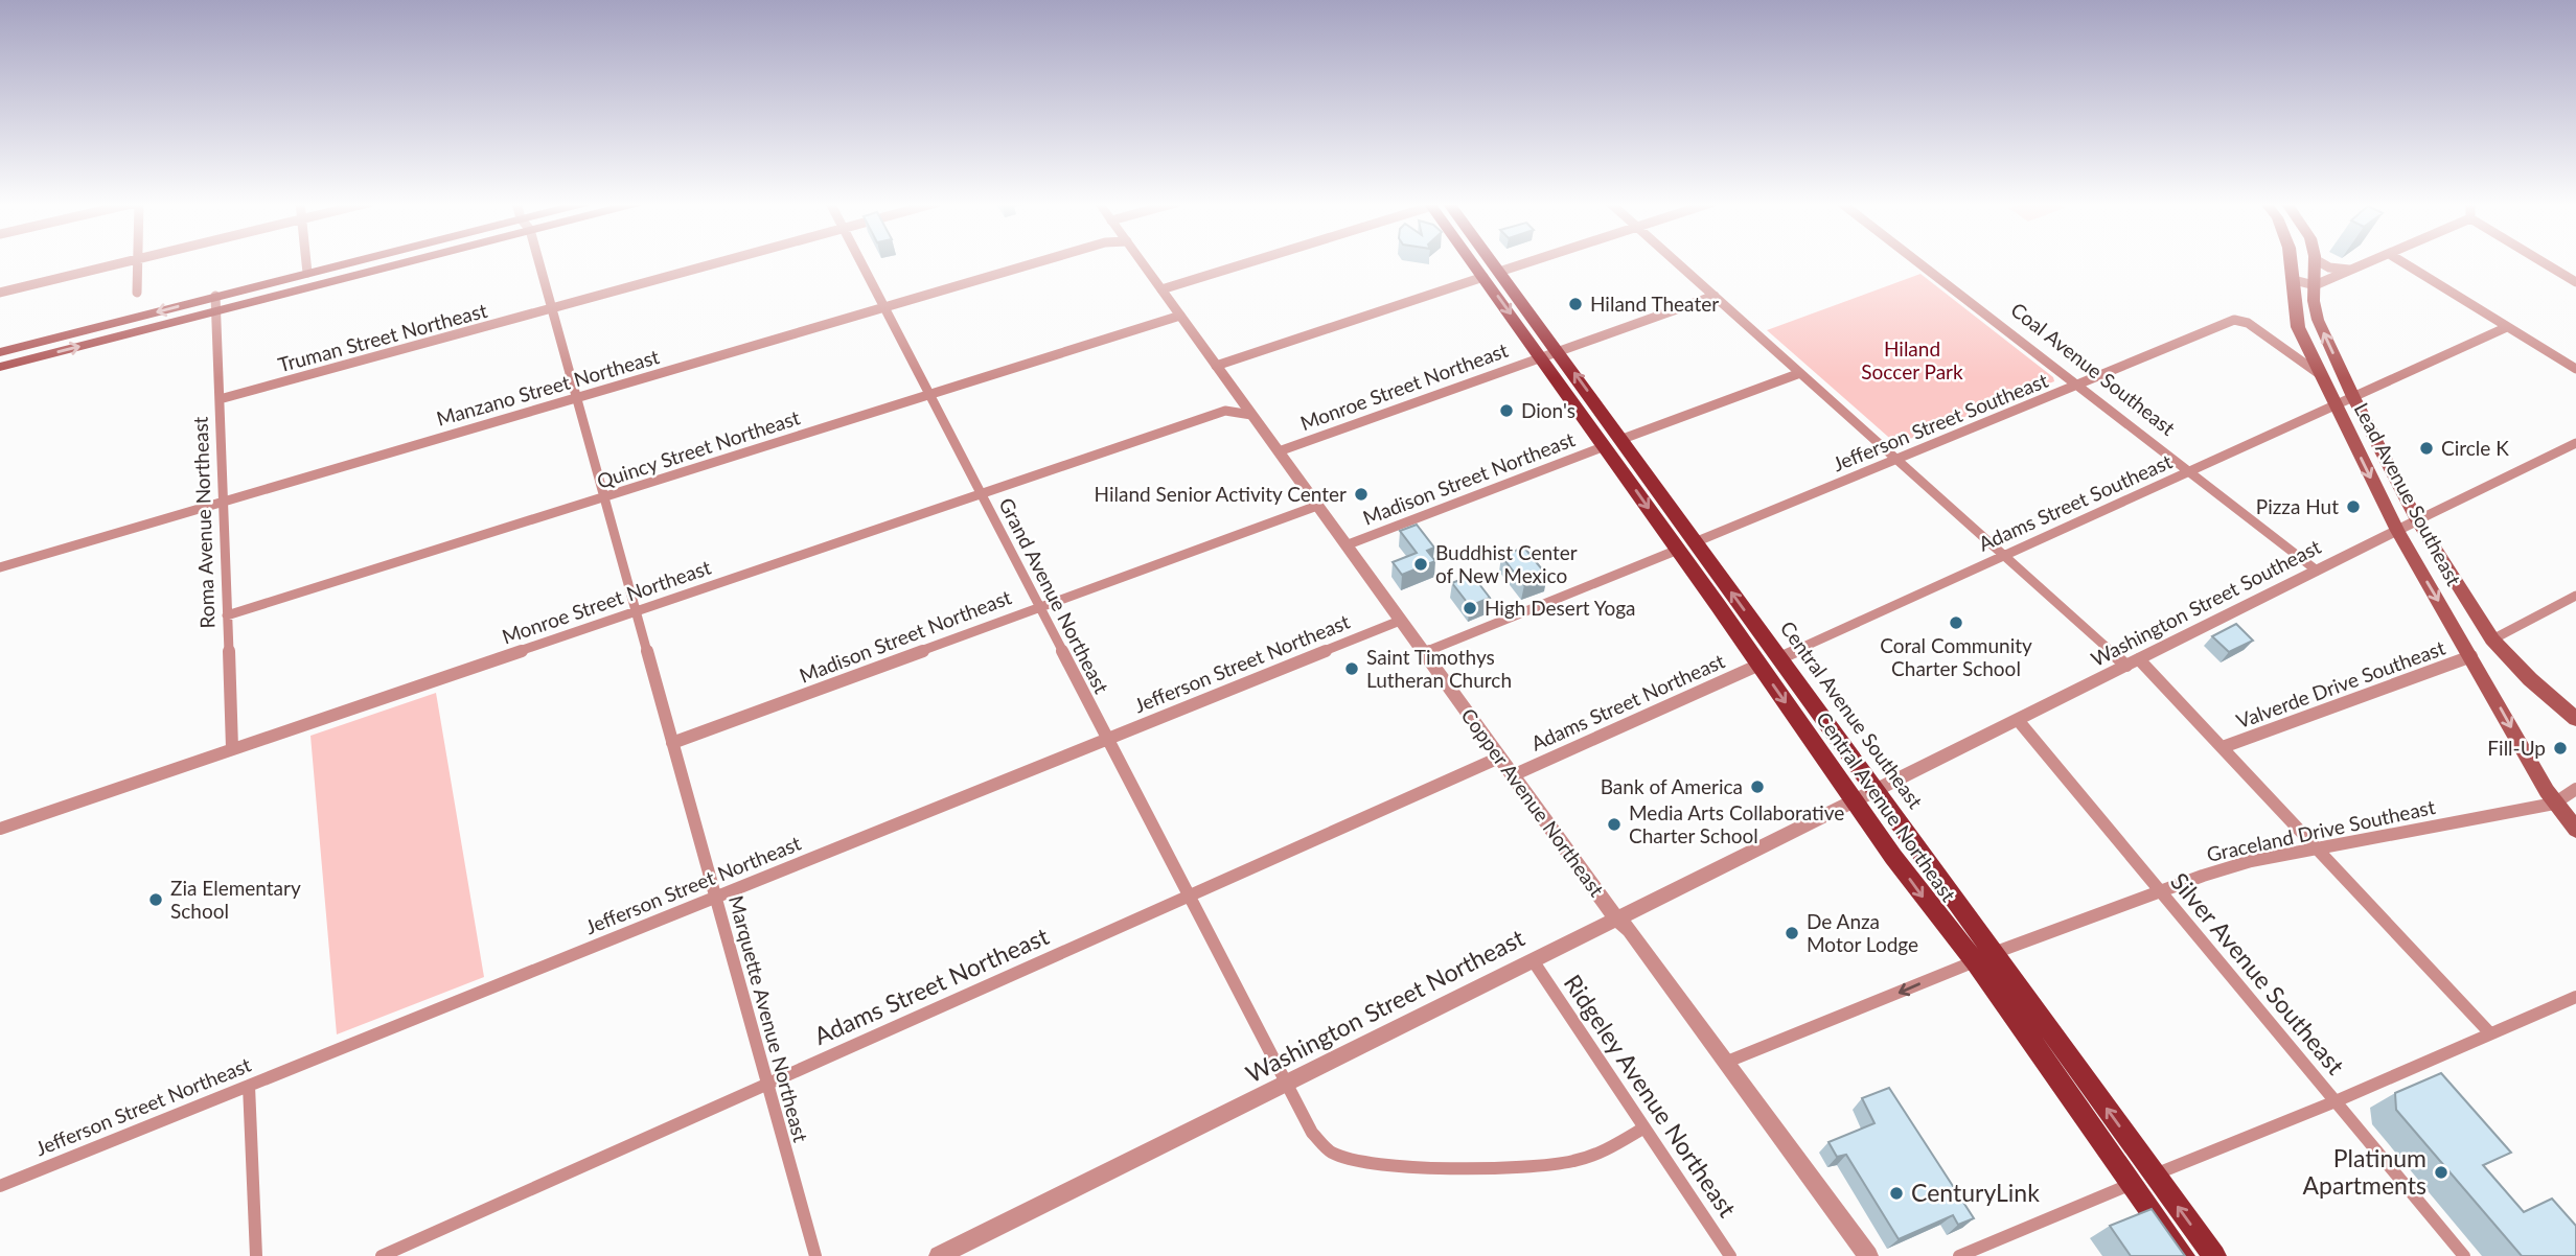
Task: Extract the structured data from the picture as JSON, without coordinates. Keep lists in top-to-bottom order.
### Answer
{
  "streets": {
    "main road": ["Lead Avenue Southeast", "Central Avenue Southeast", "Central Avenue Northeast"],
    "street": [
      "Truman Street Northeast",
      "Coal Avenue Southeast",
      "Monroe Street Northeast",
      "Manzano Street Northeast",
      "Jefferson Street Southeast",
      "Quincy Street Northeast",
      "Madison Street Northeast",
      "Adams Street Southeast",
      "Roma Avenue Northeast",
      "Grand Avenue Northeast",
      "Washington Street Southeast",
      "Jefferson Street Northeast",
      "Valverde Drive Southeast",
      "Adams Street Northeast",
      "Copper Avenue Northeast",
      "Graceland Drive Southeast",
      "Silver Avenue Southeast",
      "Washington Street Northeast",
      "Marquette Avenue Northeast",
      "Ridgeley Avenue Northeast"
    ]
  },
  "crossings": [
    ["Truman Street Northeast", "Roma Avenue Northeast"],
    ["Truman Street Northeast", "Marquette Avenue Northeast"],
    ["Coal Avenue Southeast", "Jefferson Street Southeast"],
    ["Coal Avenue Southeast", "Adams Street Southeast"],
    ["Coal Avenue Southeast", "Washington Street Southeast"],
    ["Monroe Street Northeast", "Roma Avenue Northeast"],
    ["Monroe Street Northeast", "Grand Avenue Northeast"],
    ["Monroe Street Northeast", "Copper Avenue Northeast"],
    ["Monroe Street Northeast", "Central Avenue Northeast"],
    ["Monroe Street Northeast", "Marquette Avenue Northeast"],
    ["Manzano Street Northeast", "Roma Avenue Northeast"],
    ["Manzano Street Northeast", "Grand Avenue Northeast"],
    ["Manzano Street Northeast", "Marquette Avenue Northeast"],
    ["Jefferson Street Southeast", "Central Avenue Southeast"],
    ["Jefferson Street Southeast", "Central Avenue Northeast"],
    ["Quincy Street Northeast", "Roma Avenue Northeast"],
    ["Quincy Street Northeast", "Grand Avenue Northeast"],
    ["Quincy Street Northeast", "Copper Avenue Northeast"],
    ["Quincy Street Northeast", "Marquette Avenue Northeast"],
    ["Madison Street Northeast", "Grand Avenue Northeast"],
    ["Madison Street Northeast", "Copper Avenue Northeast"],
    ["Madison Street Northeast", "Central Avenue Northeast"],
    ["Madison Street Northeast", "Marquette Avenue Northeast"],
    ["Lead Avenue Southeast", "Adams Street Southeast"],
    ["Lead Avenue Southeast", "Washington Street Southeast"],
    ["Lead Avenue Southeast", "Valverde Drive Southeast"],
    ["Lead Avenue Southeast", "Graceland Drive Southeast"],
    ["Adams Street Southeast", "Central Avenue Southeast"],
    ["Grand Avenue Northeast", "Jefferson Street Northeast"],
    ["Grand Avenue Northeast", "Adams Street Northeast"],
    ["Grand Avenue Northeast", "Washington Street Northeast"],
    ["Grand Avenue Northeast", "Ridgeley Avenue Northeast"],
    ["Washington Street Southeast", "Central Avenue Southeast"],
    ["Washington Street Southeast", "Central Avenue Northeast"],
    ["Washington Street Southeast", "Silver Avenue Southeast"],
    ["Washington Street Southeast", "Washington Street Northeast"],
    ["Jefferson Street Northeast", "Copper Avenue Northeast"],
    ["Jefferson Street Northeast", "Marquette Avenue Northeast"],
    ["Adams Street Northeast", "Copper Avenue Northeast"],
    ["Adams Street Northeast", "Central Avenue Northeast"],
    ["Adams Street Northeast", "Marquette Avenue Northeast"],
    ["Central Avenue Southeast", "Central Avenue Northeast"],
    ["Central Avenue Southeast", "Graceland Drive Southeast"],
    ["Copper Avenue Northeast", "Graceland Drive Southeast"],
    ["Copper Avenue Northeast", "Washington Street Northeast"],
    ["Central Avenue Northeast", "Graceland Drive Southeast"],
    ["Central Avenue Northeast", "Washington Street Northeast"],
    ["Graceland Drive Southeast", "Silver Avenue Southeast"],
    ["Washington Street Northeast", "Ridgeley Avenue Northeast"]
  ],
  "one_way": ["Central Avenue Southeast"],
  "parks": ["Hiland Soccer Park"],
  "places": [
    "Hiland Theater",
    "Dion's",
    "Circle K",
    "Hiland Senior Activity Center",
    "Pizza Hut",
    "Buddhist Center of New Mexico",
    "High Desert Yoga",
    "Coral Community Charter School",
    "Saint Timothys Lutheran Church",
    "Fill-Up",
    "Bank of America",
    "Media Arts Collaborative Charter School",
    "Zia Elementary School",
    "De Anza Motor Lodge",
    "Platinum Apartments",
    "CenturyLink"
  ]
}
